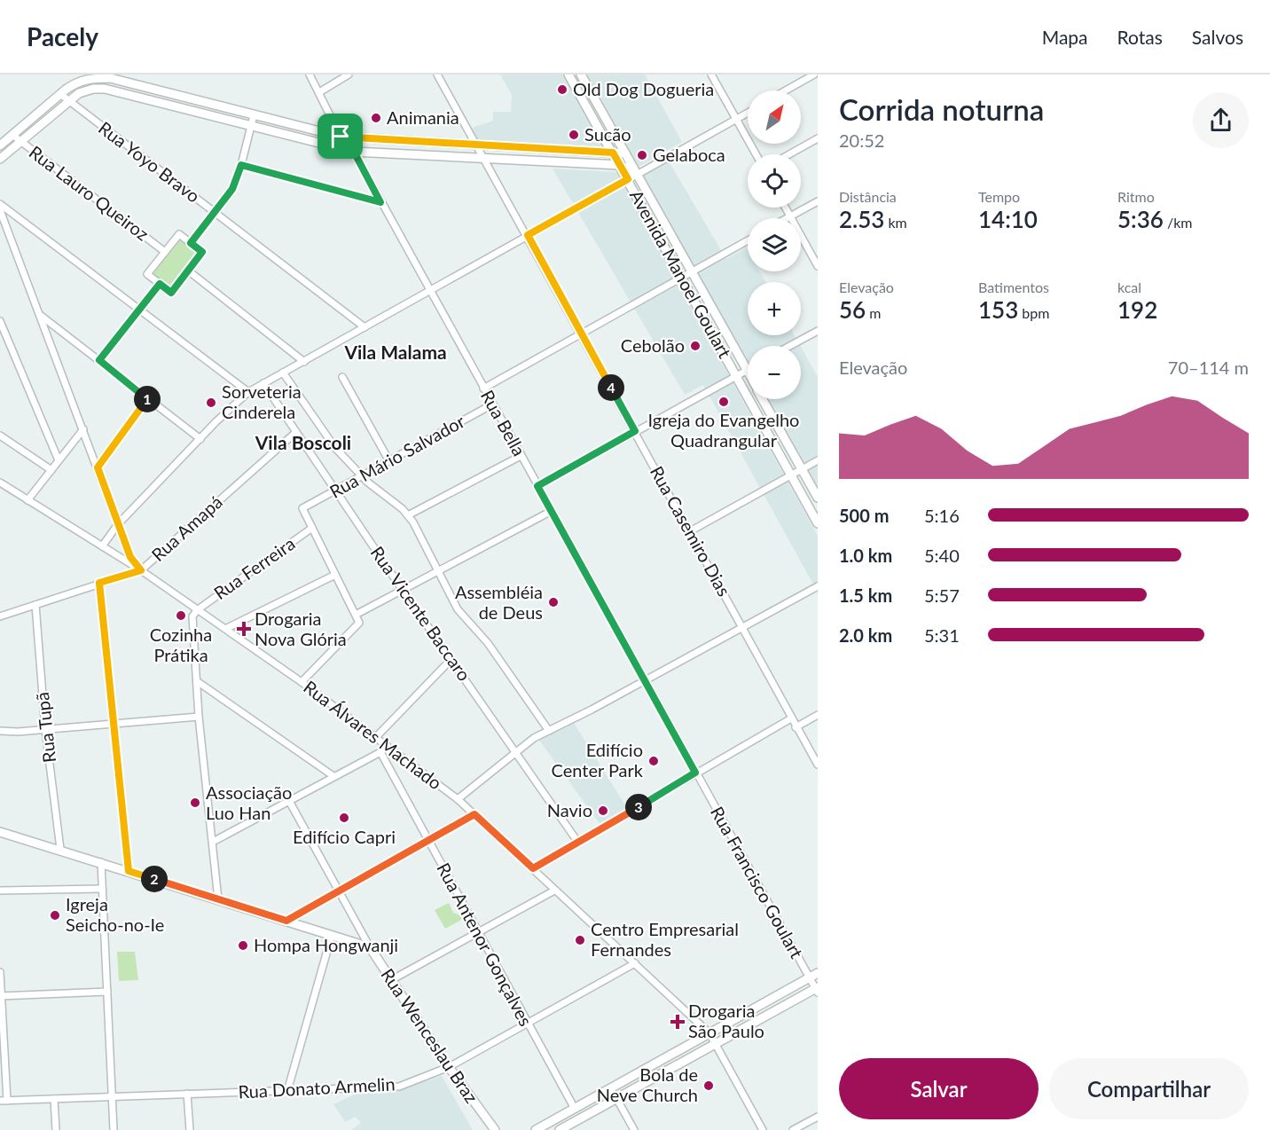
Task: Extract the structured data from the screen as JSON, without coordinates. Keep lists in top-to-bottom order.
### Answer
{
  "streets": {
    "street": [
      "Rua Yoyo Bravo",
      "Rua Lauro Queiroz",
      "Avenida Manoel Goulart",
      "Rua Bella",
      "Rua Mário Salvador",
      "Rua Amapá",
      "Rua Casemiro Dias",
      "Rua Ferreira",
      "Rua Vicente Baccaro",
      "Rua Tupã",
      "Rua Álvares Machado",
      "Rua Francisco Goulart",
      "Rua Antenor Gonçalves",
      "Rua Wenceslau Braz",
      "Rua Donato Armelin"
    ]
  },
  "crossings": [
    ["Rua Bella", "Rua Mário Salvador"],
    ["Rua Bella", "Rua Francisco Goulart"],
    ["Rua Mário Salvador", "Rua Ferreira"],
    ["Rua Mário Salvador", "Rua Vicente Baccaro"],
    ["Rua Amapá", "Rua Vicente Baccaro"],
    ["Rua Amapá", "Rua Tupã"],
    ["Rua Amapá", "Rua Álvares Machado"],
    ["Rua Ferreira", "Rua Álvares Machado"],
    ["Rua Álvares Machado", "Rua Donato Armelin"],
    ["Rua Antenor Gonçalves", "Rua Donato Armelin"],
    ["Rua Wenceslau Braz", "Rua Donato Armelin"]
  ],
  "districts": ["Vila Malama", "Vila Boscoli"],
  "places": {
    "other": [
      "Old Dog Dogueria",
      "Animania",
      "Sucão",
      "Gelaboca",
      "Cebolão",
      "Igreja do Evangelho Quadrangular",
      "Sorveteria Cinderela",
      "Assembléia de Deus",
      "Cozinha Prátika",
      "Edifício Center Park",
      "Associação Luo Han",
      "Navio",
      "Edifício Capri",
      "Igreja Seicho-no-Ie",
      "Centro Empresarial Fernandes",
      "Hompa Hongwanji",
      "Bola de Neve Church"
    ],
    "health": ["Drogaria Nova Glória", "Drogaria São Paulo"]
  },
  "north": "top right",
  "page": {
    "header": "Pacely",
    "nav": ["Mapa", "Rotas", "Salvos"],
    "heading": ["Corrida noturna", "20:52"],
    "map_buttons": ["+", "−"],
    "stats": [
      ["Distância", "2.53 km"],
      ["Tempo", "14:10"],
      ["Ritmo", "5:36 /km"],
      ["Elevação", "56 m"],
      ["Batimentos", "153 bpm"],
      ["kcal", "192"]
    ],
    "chart": ["Elevação", "70–114 m"],
    "pins": [
      "4",
      "1",
      "3",
      "2"
    ],
    "list": [
      {
        "name": "500 m",
        "note": "5:16"
      },
      {
        "name": "1.0 km",
        "note": "5:40"
      },
      {
        "name": "1.5 km",
        "note": "5:57"
      },
      {
        "name": "2.0 km",
        "note": "5:31"
      }
    ],
    "buttons": ["Salvar", "Compartilhar"]
  }
}
